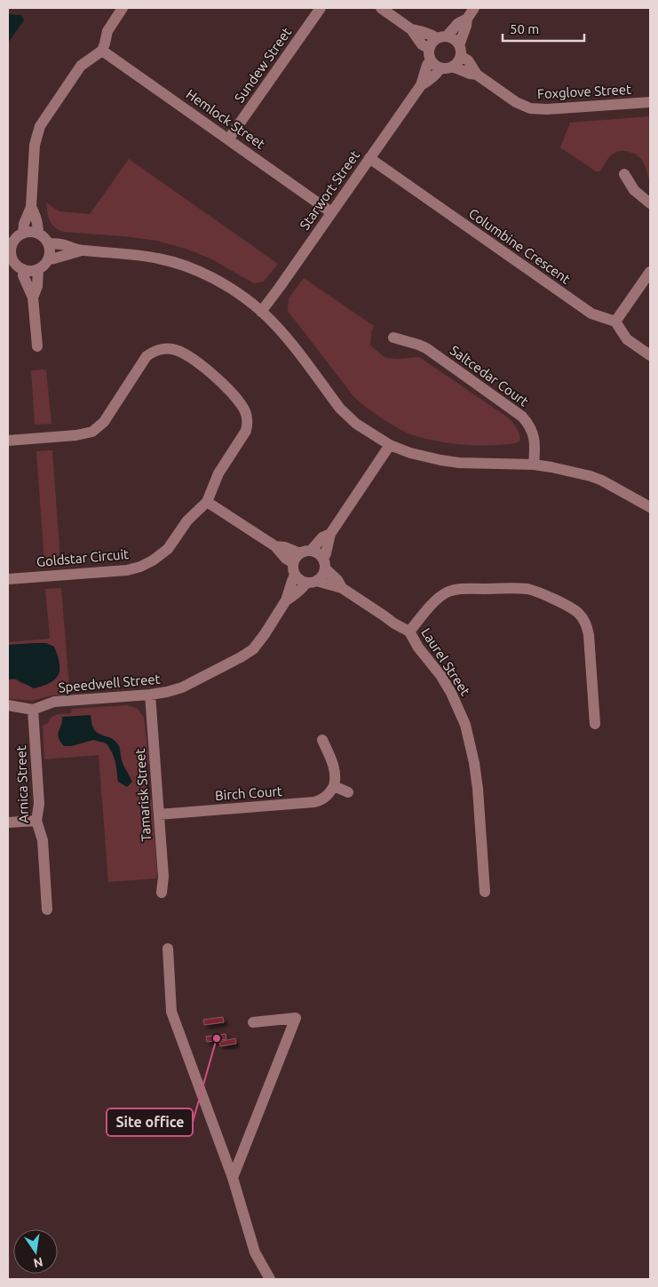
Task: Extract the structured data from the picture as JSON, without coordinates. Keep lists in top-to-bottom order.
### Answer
{
  "streets": {
    "street": [
      "Sundew Street",
      "Foxglove Street",
      "Hemlock Street",
      "Starwort Street",
      "Columbine Crescent",
      "Saltcedar Court",
      "Goldstar Circuit",
      "Laurel Street",
      "Speedwell Street",
      "Arnica Street",
      "Birch Court",
      "Tamarisk Street"
    ]
  },
  "crossings": [
    ["Sundew Street", "Hemlock Street"],
    ["Foxglove Street", "Starwort Street"],
    ["Hemlock Street", "Starwort Street"],
    ["Starwort Street", "Columbine Crescent"],
    ["Laurel Street", "Speedwell Street"],
    ["Speedwell Street", "Arnica Street"],
    ["Speedwell Street", "Tamarisk Street"],
    ["Birch Court", "Tamarisk Street"]
  ],
  "places": ["Site office"],
  "scale_bar": "50 m",
  "north": "bottom"
}
